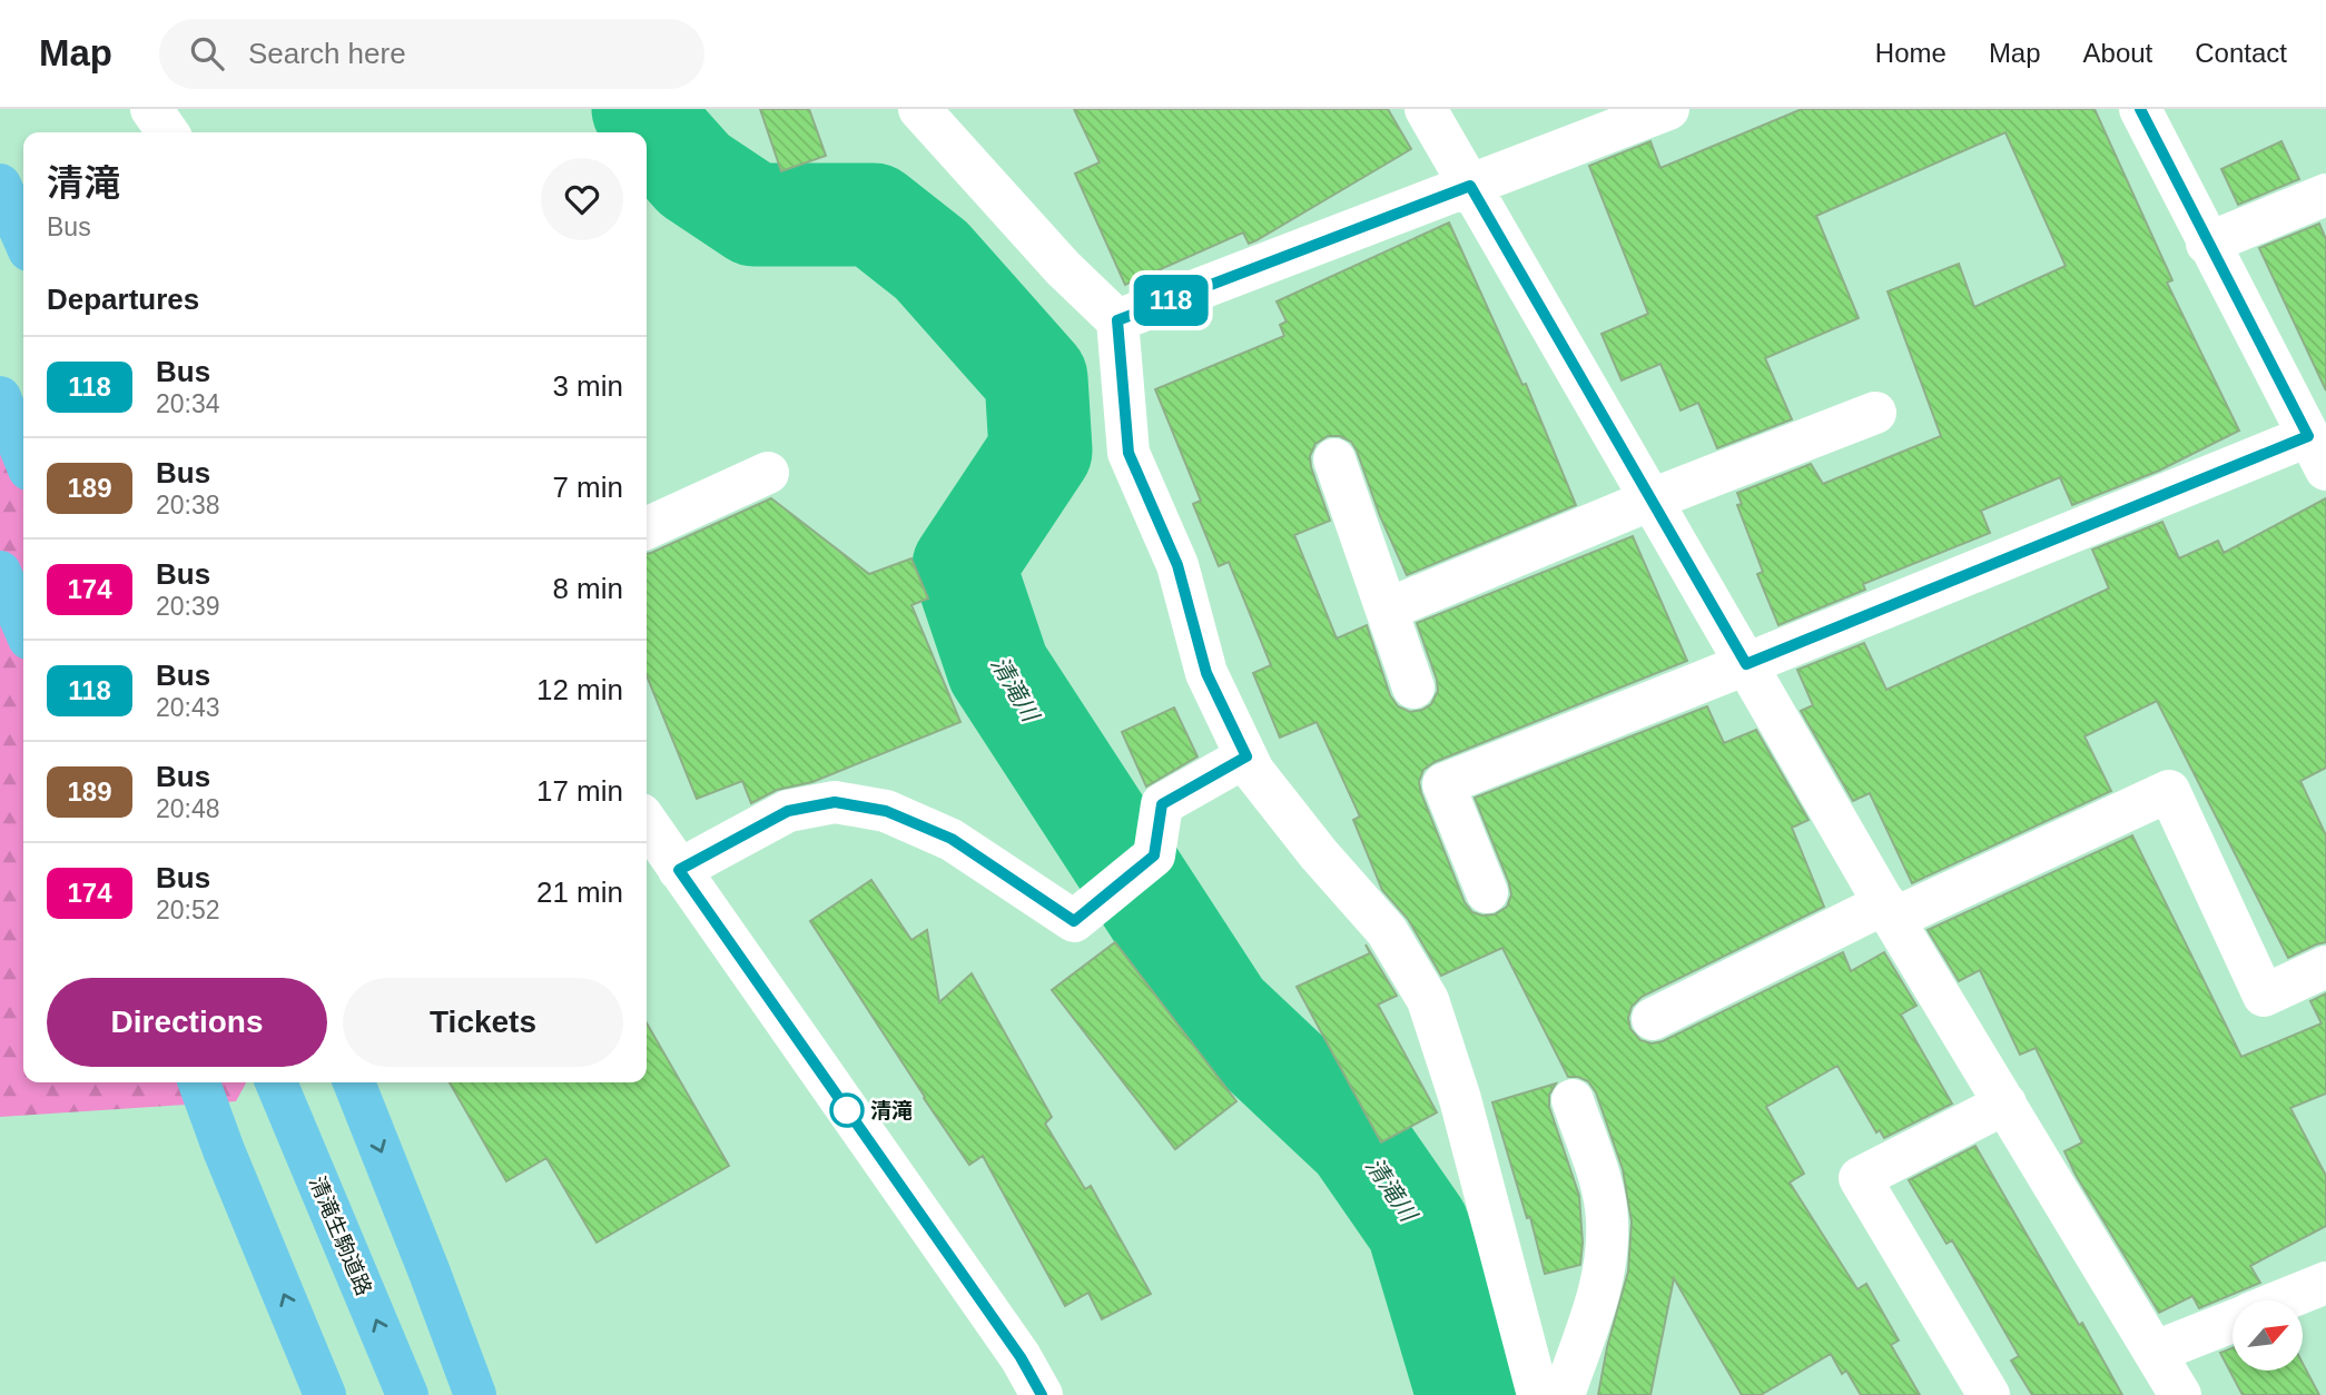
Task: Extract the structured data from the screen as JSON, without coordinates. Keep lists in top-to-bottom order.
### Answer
{
  "streets": {
    "highway": ["清滝生駒道路"]
  },
  "water": ["清滝川"],
  "places": ["清滝"],
  "lines": ["bus line 118"],
  "north": "top right",
  "page": {
    "header": "Map",
    "search": "Search here",
    "nav": [
      "Home",
      "Map",
      "About",
      "Contact"
    ],
    "on_map": "118",
    "heading": [
      ["清滝", "Bus"],
      "Departures"
    ],
    "list": [
      {
        "mark": "118",
        "name": "Bus",
        "note": "20:34",
        "value": "3 min"
      },
      {
        "mark": "189",
        "name": "Bus",
        "note": "20:38",
        "value": "7 min"
      },
      {
        "mark": "174",
        "name": "Bus",
        "note": "20:39",
        "value": "8 min"
      },
      {
        "mark": "118",
        "name": "Bus",
        "note": "20:43",
        "value": "12 min"
      },
      {
        "mark": "189",
        "name": "Bus",
        "note": "20:48",
        "value": "17 min"
      },
      {
        "mark": "174",
        "name": "Bus",
        "note": "20:52",
        "value": "21 min"
      }
    ],
    "buttons": ["Directions", "Tickets"]
  }
}
